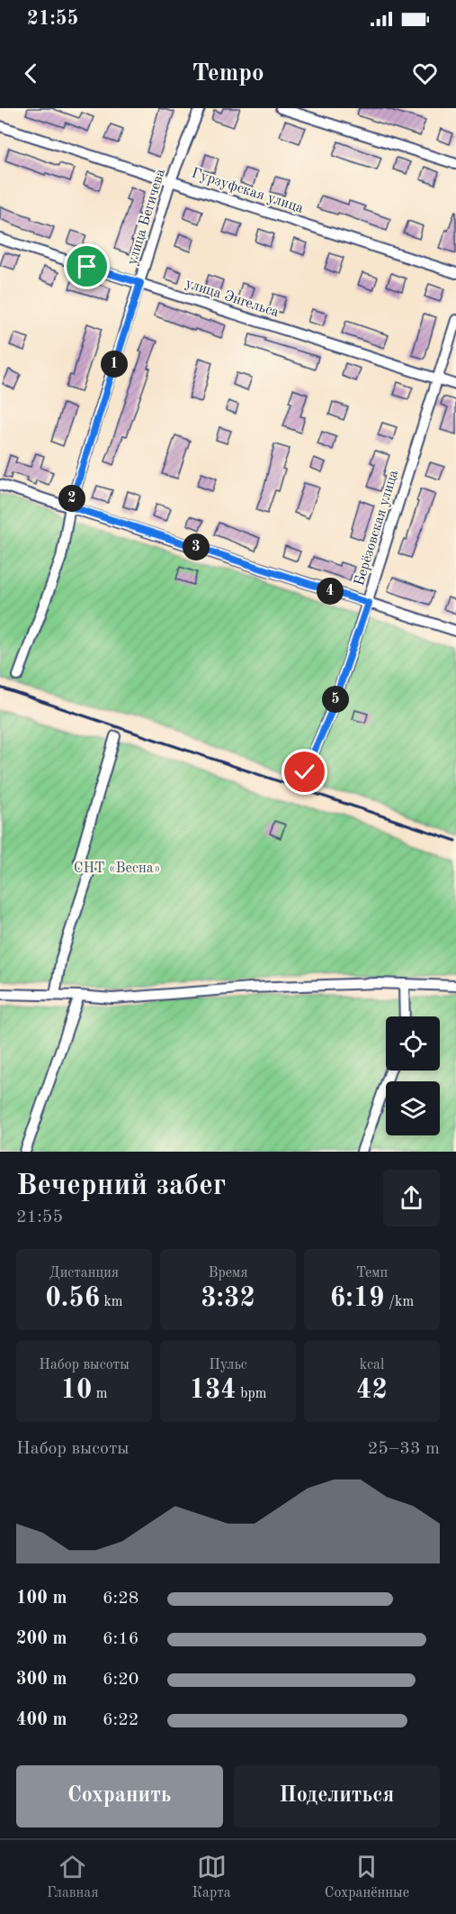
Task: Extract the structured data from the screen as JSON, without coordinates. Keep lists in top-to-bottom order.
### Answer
{
  "streets": {
    "street": [
      "Гурзуфская улица",
      "улица Бегичева",
      "улица Энгельса",
      "Берёзовская улица"
    ]
  },
  "crossings": [
    ["Гурзуфская улица", "улица Бегичева"],
    ["улица Бегичева", "улица Энгельса"],
    ["улица Энгельса", "Берёзовская улица"]
  ],
  "parks": ["СНТ «Весна»"],
  "page": {
    "status": "21:55",
    "header": "Tempo",
    "pins": [
      "1",
      "2",
      "3",
      "4",
      "5"
    ],
    "heading": ["Вечерний забег", "21:55"],
    "stats": [
      ["Дистанция", "0.56 km"],
      ["Время", "3:32"],
      ["Темп", "6:19 /km"],
      ["Набор высоты", "10 m"],
      ["Пульс", "134 bpm"],
      ["kcal", "42"]
    ],
    "chart": ["Набор высоты", "25–33 m"],
    "list": [
      {
        "name": "100 m",
        "note": "6:28"
      },
      {
        "name": "200 m",
        "note": "6:16"
      },
      {
        "name": "300 m",
        "note": "6:20"
      },
      {
        "name": "400 m",
        "note": "6:22"
      }
    ],
    "buttons": ["Сохранить", "Поделиться"],
    "tabs": ["Главная", "Карта", "Сохранённые"]
  }
}
